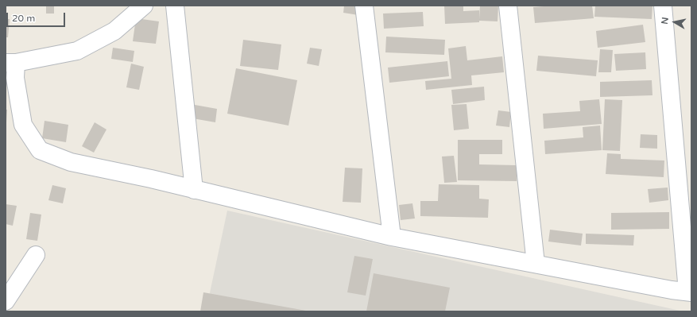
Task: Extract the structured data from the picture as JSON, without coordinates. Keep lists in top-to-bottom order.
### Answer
{
  "scale_bar": "20 m",
  "north": "left"
}
